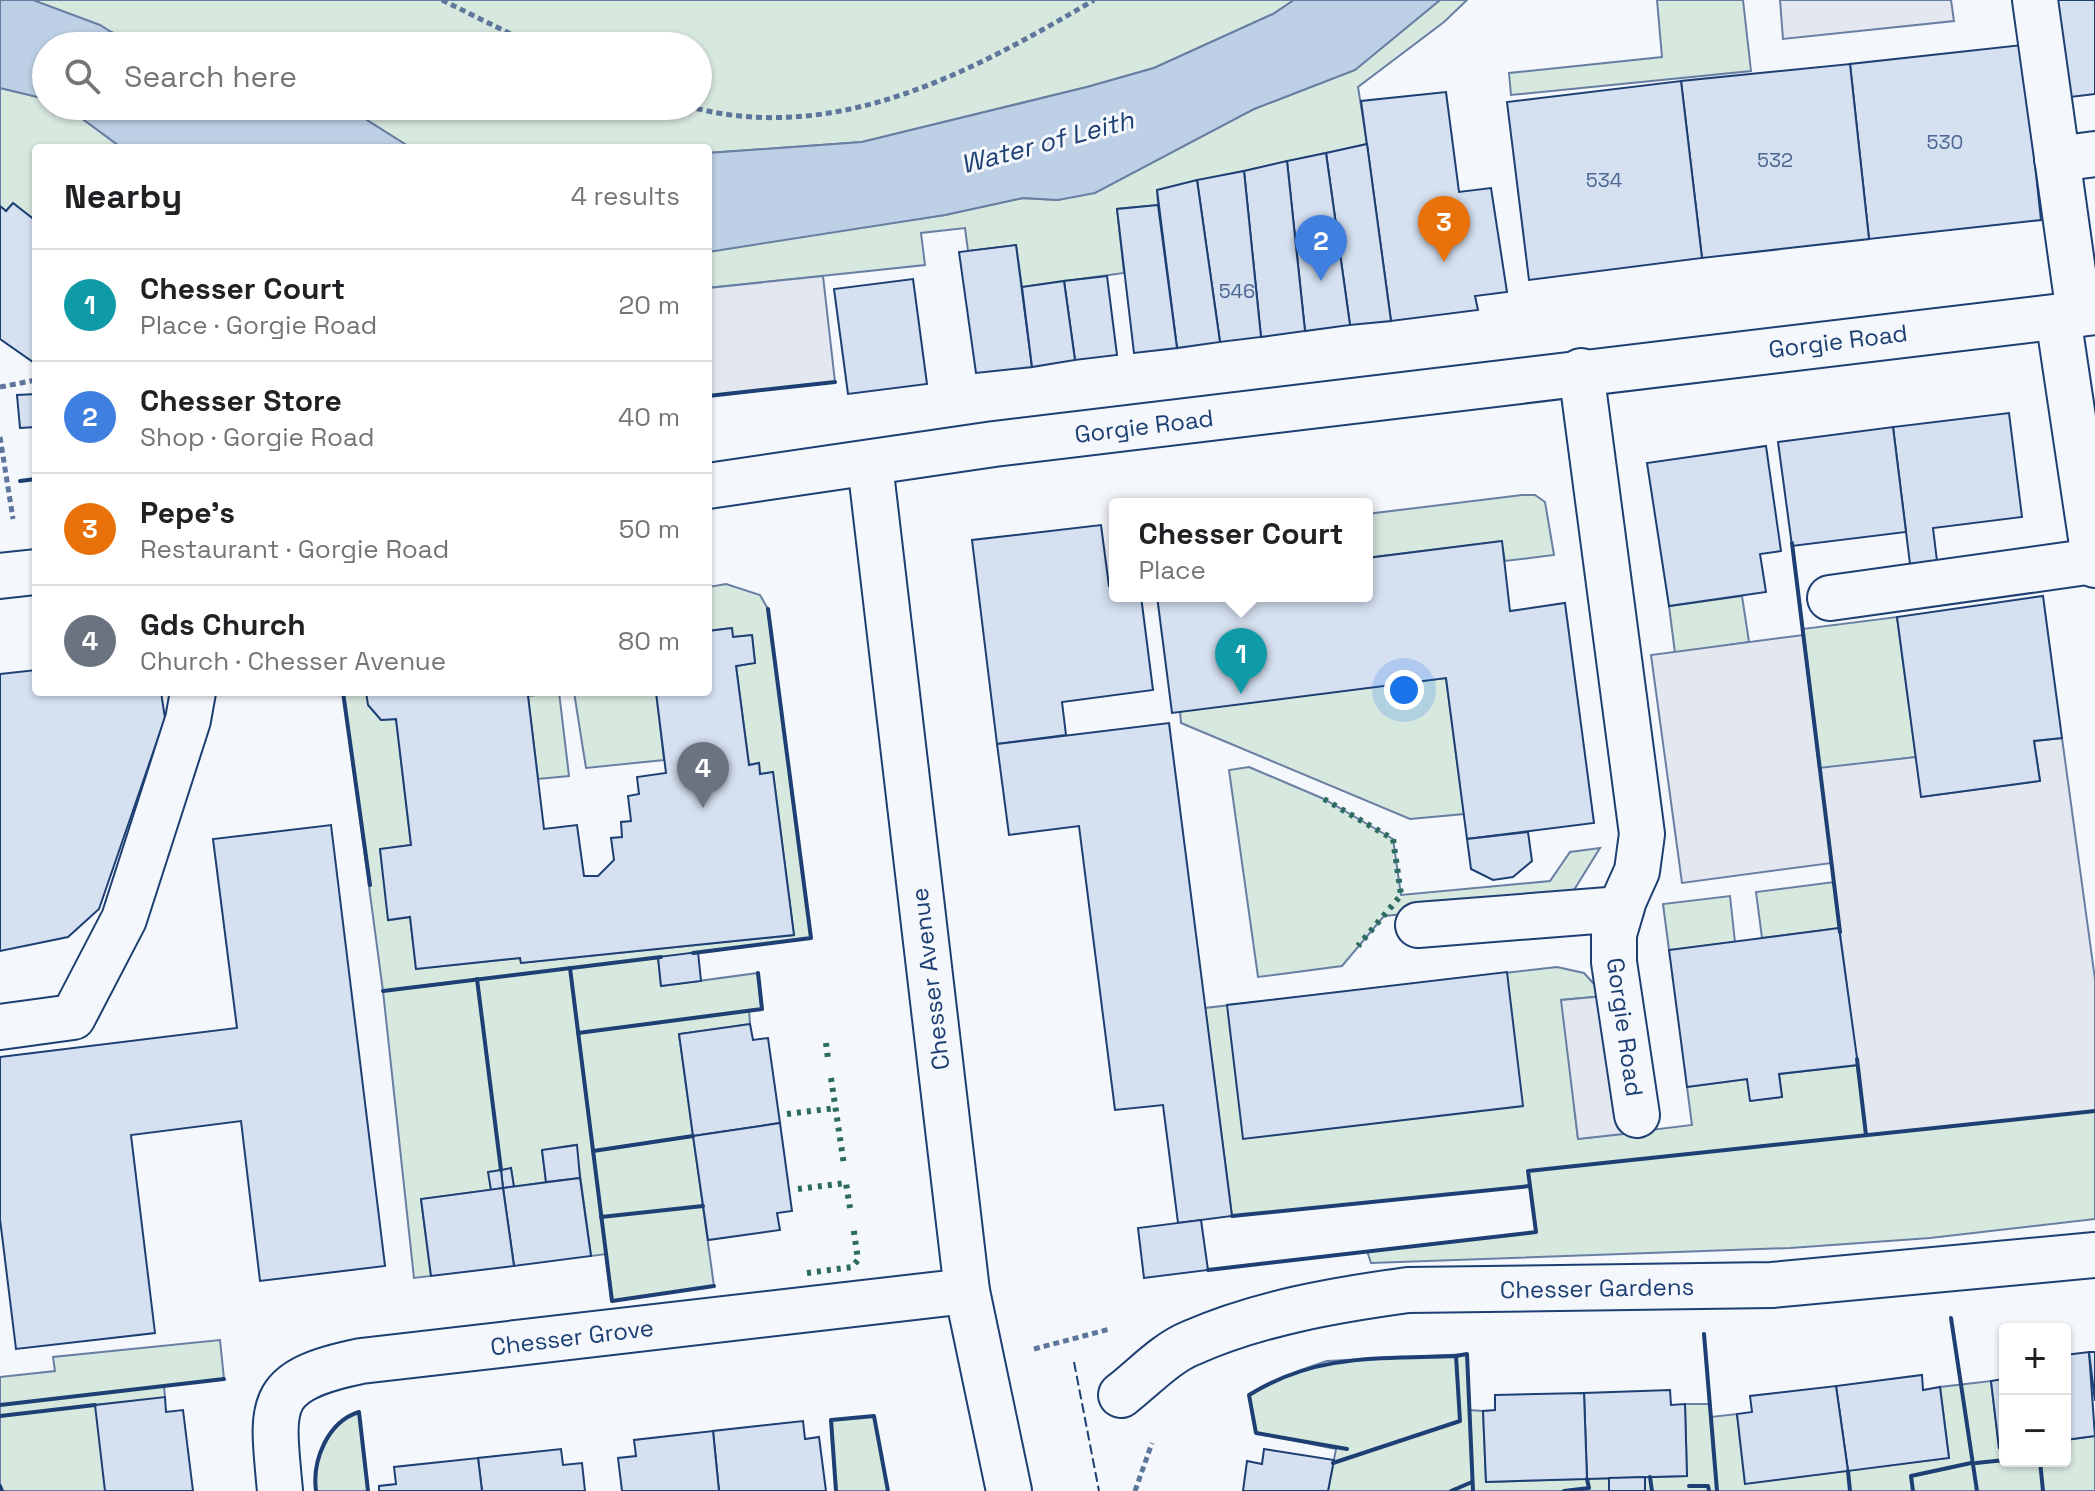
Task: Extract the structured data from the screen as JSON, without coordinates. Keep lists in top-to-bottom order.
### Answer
{
  "streets": {
    "street": [
      "Gorgie Road",
      "Chesser Avenue",
      "Chesser Gardens",
      "Chesser Grove"
    ]
  },
  "crossings": [
    ["Gorgie Road", "Chesser Avenue"],
    ["Chesser Avenue", "Chesser Grove"]
  ],
  "water": ["Water of Leith"],
  "house_numbers": [
    "530",
    "532",
    "534",
    "546"
  ],
  "page": {
    "search": "Search here",
    "heading": ["Nearby", "4 results"],
    "pins": [
      "3",
      "2",
      "1",
      "4"
    ],
    "list": [
      {
        "mark": "1",
        "name": "Chesser Court",
        "note": "Place · Gorgie Road",
        "value": "20 m"
      },
      {
        "mark": "2",
        "name": "Chesser Store",
        "note": "Shop · Gorgie Road",
        "value": "40 m"
      },
      {
        "mark": "3",
        "name": "Pepe's",
        "note": "Restaurant · Gorgie Road",
        "value": "50 m"
      },
      {
        "mark": "4",
        "name": "Gds Church",
        "note": "Church · Chesser Avenue",
        "value": "80 m"
      }
    ],
    "popup": ["Chesser Court", "Place"],
    "map_buttons": ["+", "−"]
  }
}
